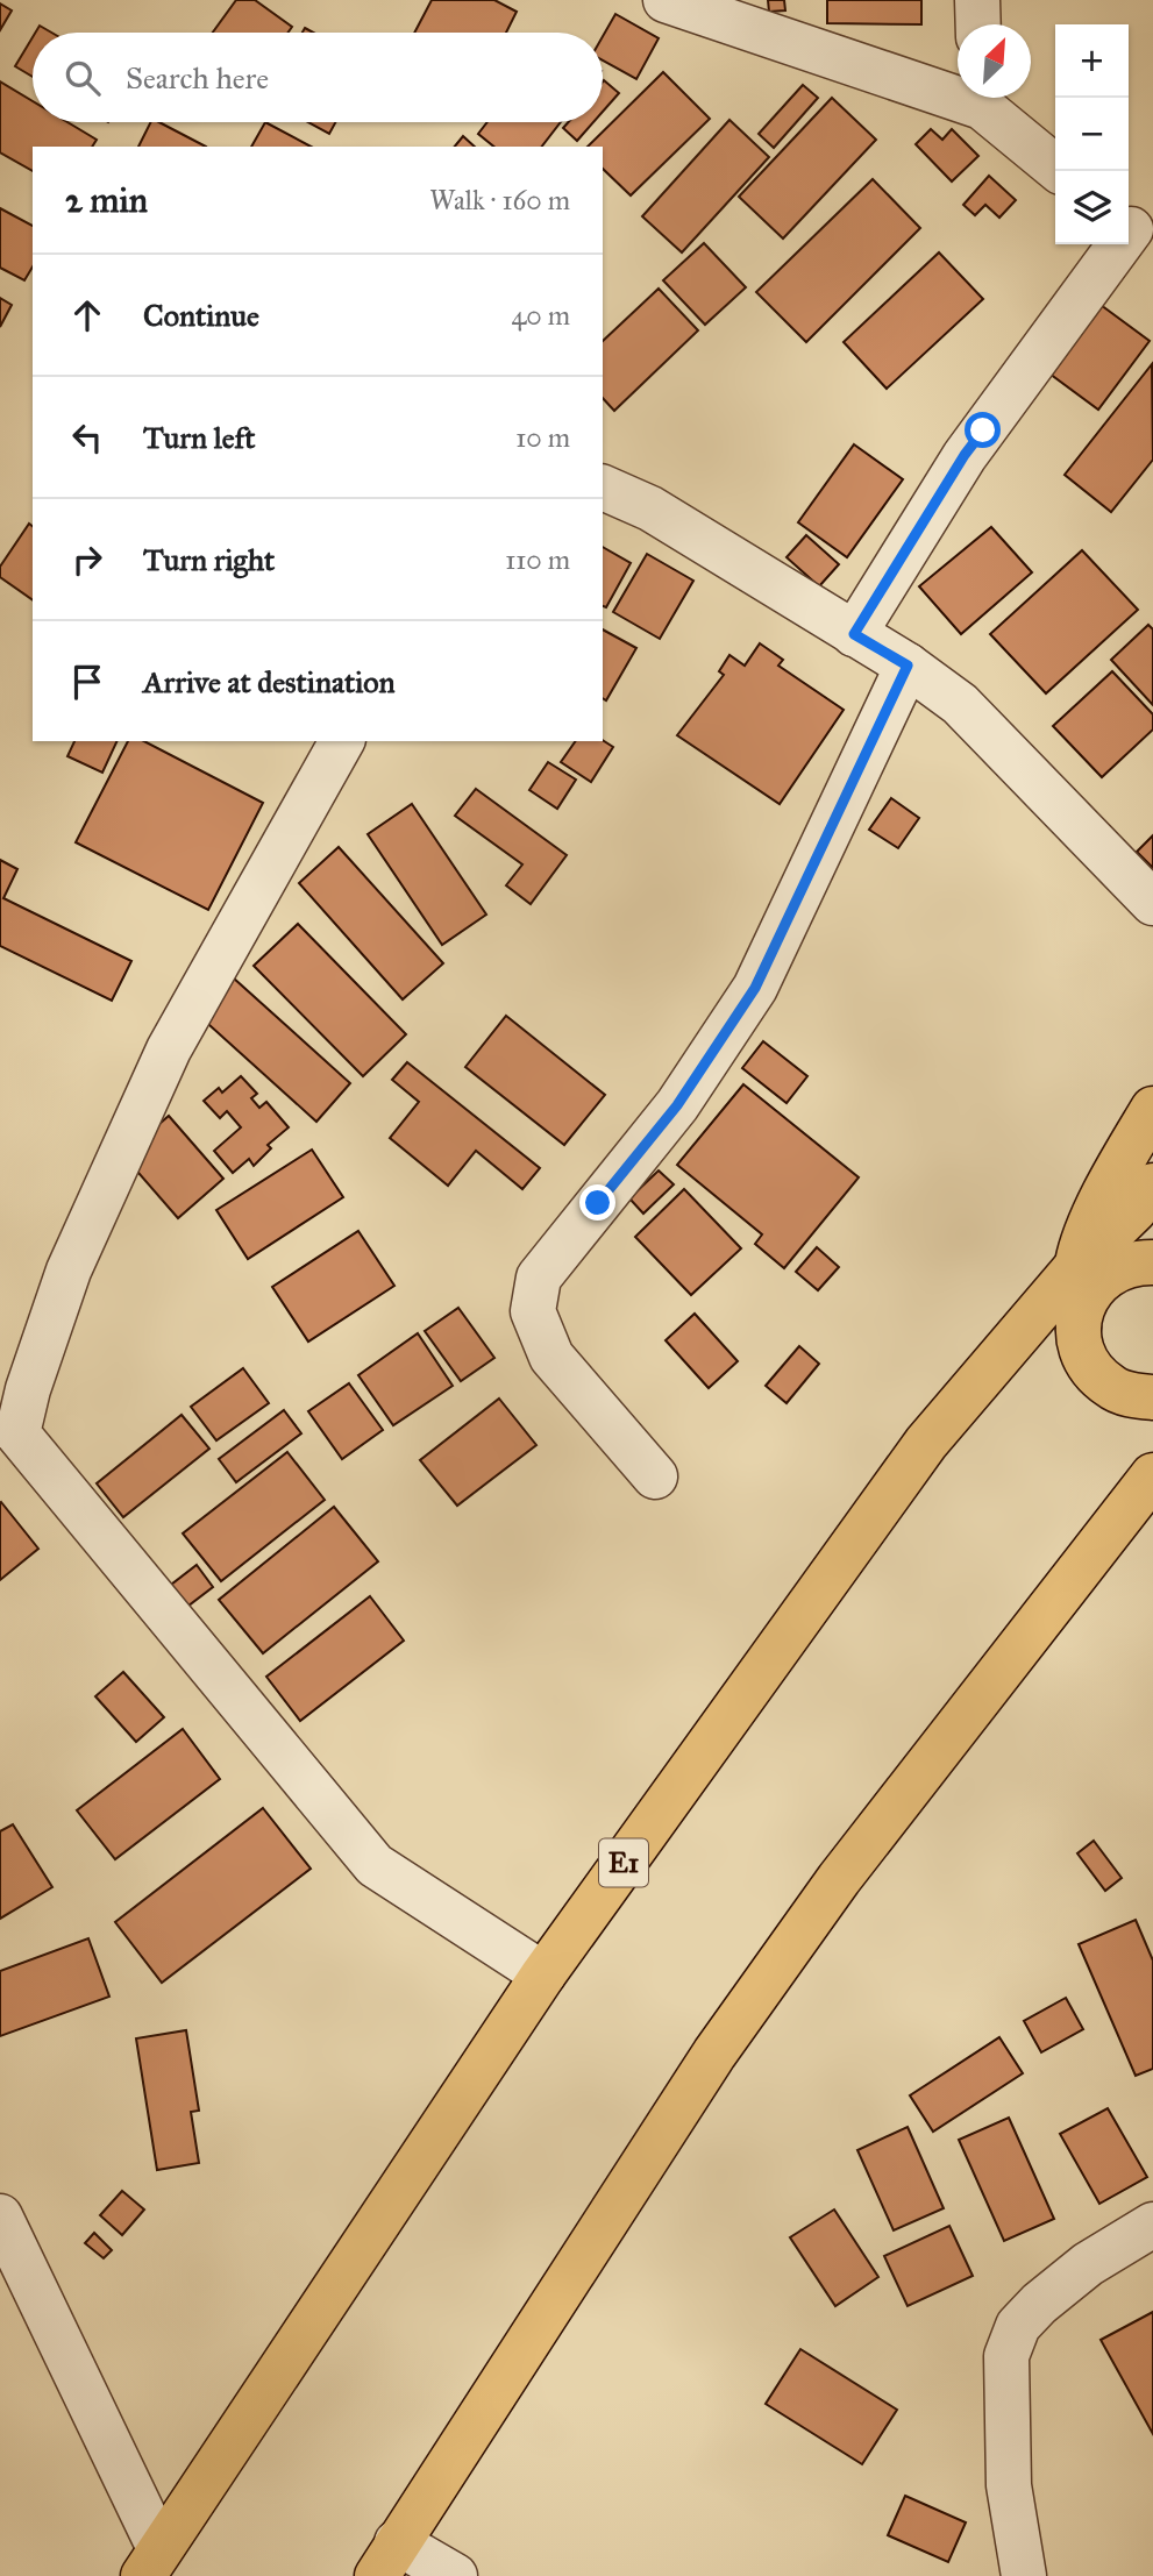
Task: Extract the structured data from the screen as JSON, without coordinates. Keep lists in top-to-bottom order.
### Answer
{
  "streets": {
    "main road": ["E1"]
  },
  "north": "top right",
  "page": {
    "map_buttons": ["+", "−"],
    "search": "Search here",
    "heading": ["2 min", "Walk · 160 m"],
    "list": [
      ["Continue", "40 m"],
      ["Turn left", "10 m"],
      ["Turn right", "110 m"],
      "Arrive at destination"
    ]
  }
}
